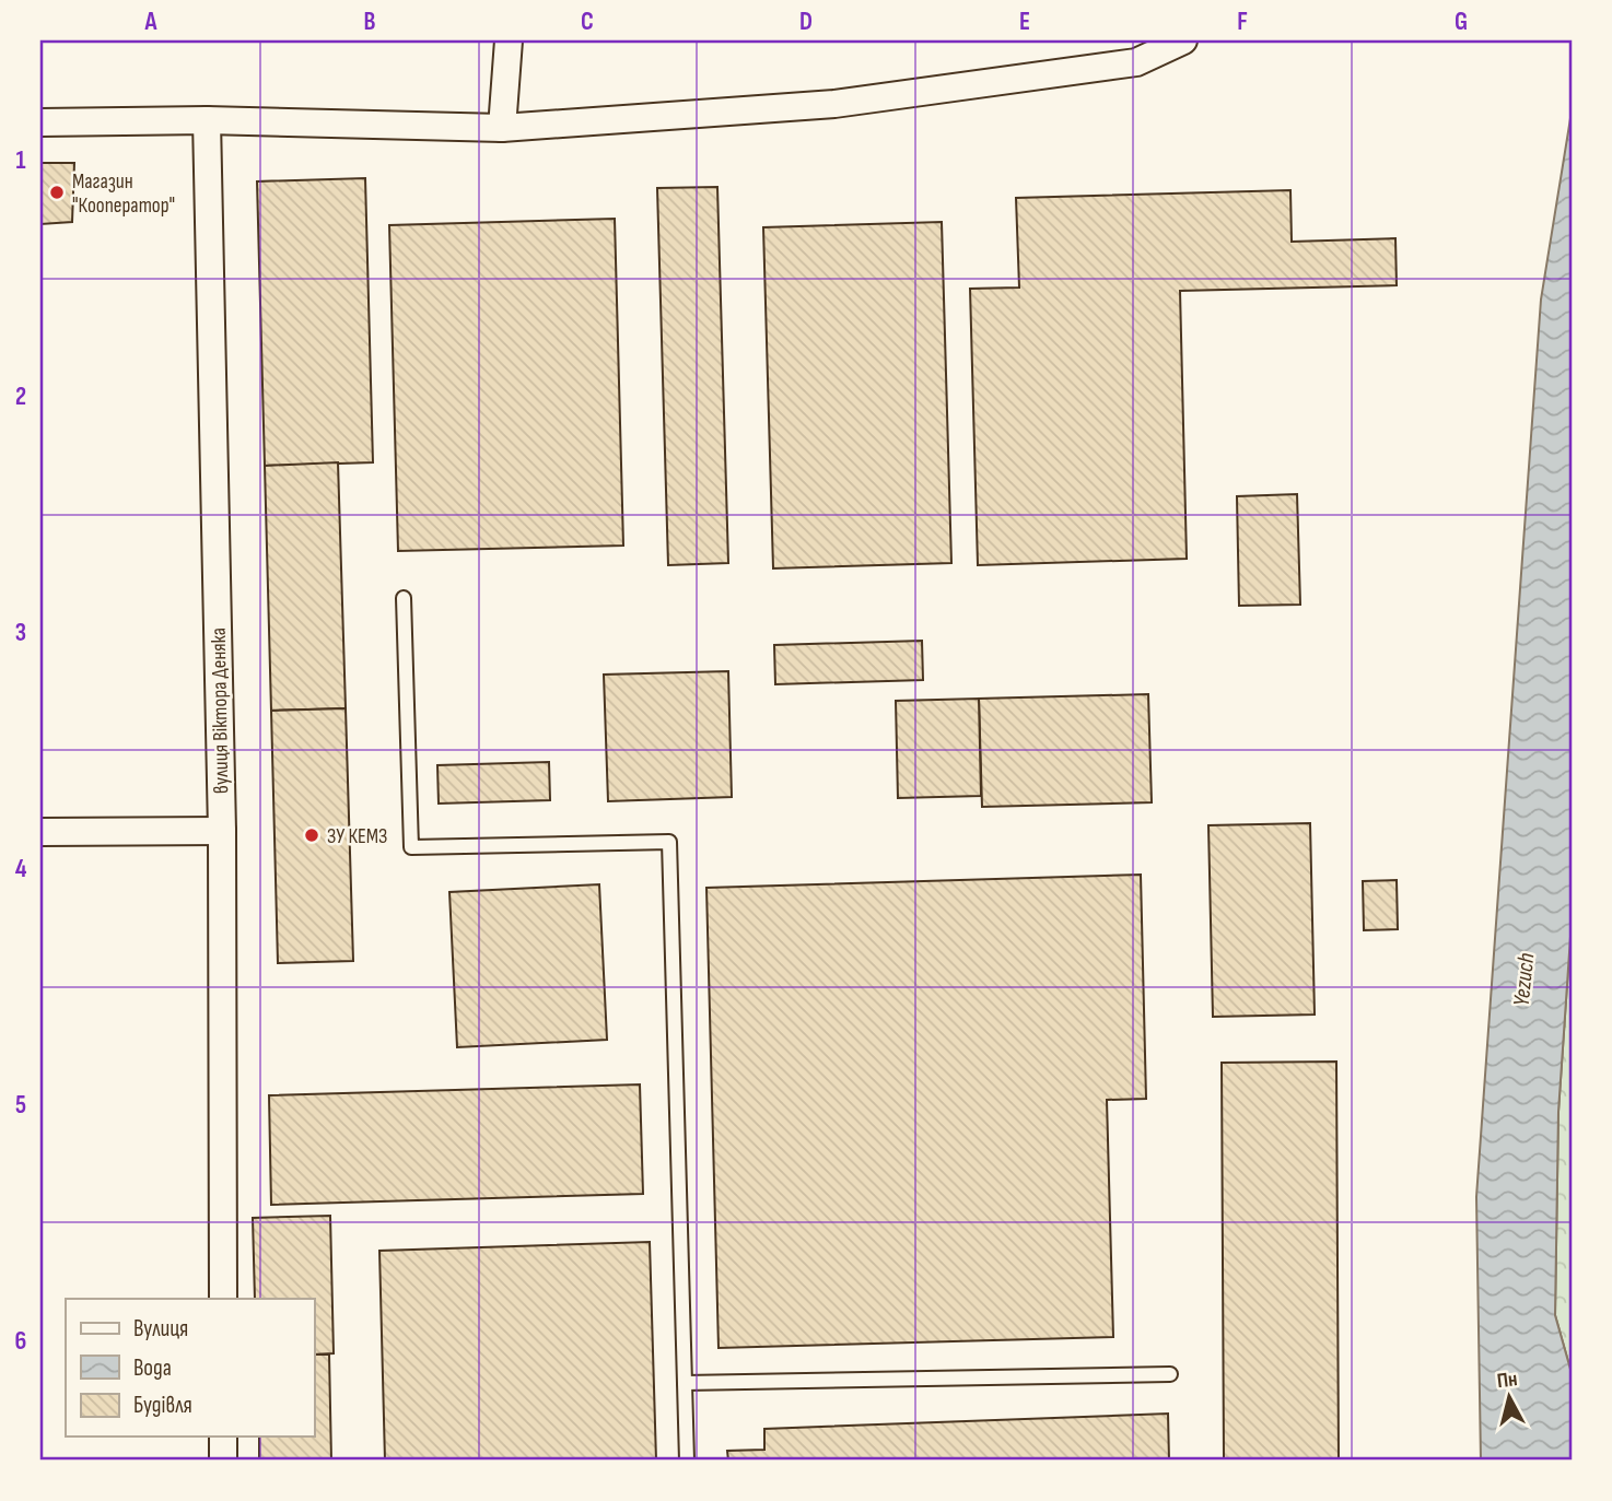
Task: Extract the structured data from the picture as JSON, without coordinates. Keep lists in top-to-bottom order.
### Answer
{
  "streets": {
    "street": ["вулиця Віктора Деняка"]
  },
  "water": ["Yezuch"],
  "places": ["Магазин \"Кооператор\"", "ЗУ КЕМЗ"],
  "legend": ["Вулиця", "Вода", "Будівля"],
  "north": "top",
  "grid": {
    "columns": [
      "A",
      "B",
      "C",
      "D",
      "E",
      "F",
      "G"
    ],
    "rows": [
      "1",
      "2",
      "3",
      "4",
      "5",
      "6"
    ]
  }
}
